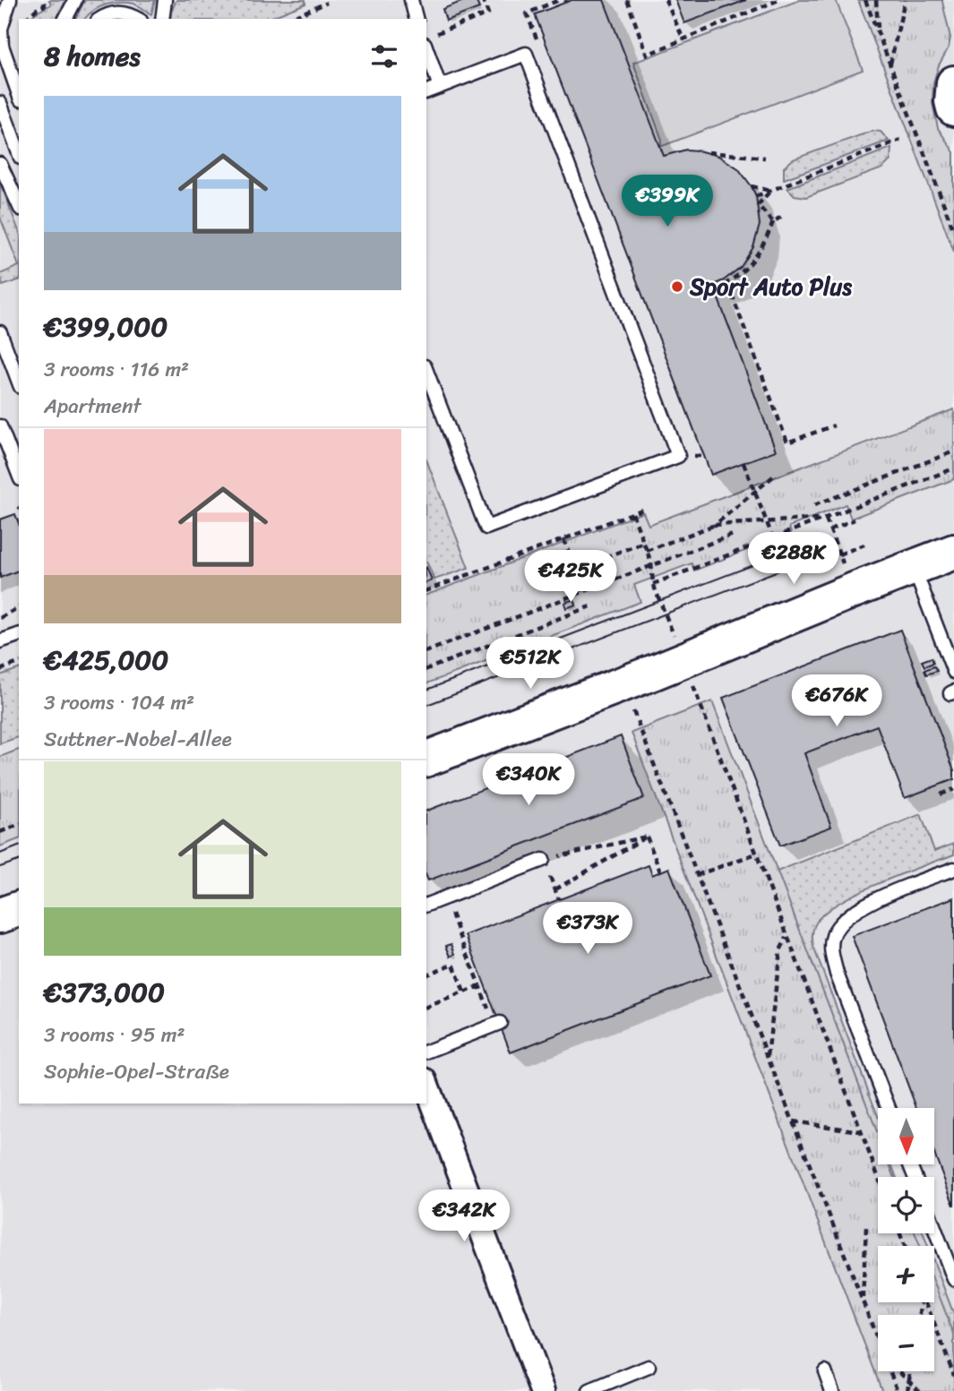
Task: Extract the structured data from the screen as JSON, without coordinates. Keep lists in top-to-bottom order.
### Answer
{
  "places": ["Sport Auto Plus"],
  "north": "bottom",
  "page": {
    "heading": "8 homes",
    "list": [
      {
        "name": "€399,000",
        "note": "3 rooms · 116 m² · Apartment"
      },
      {
        "name": "€425,000",
        "note": "3 rooms · 104 m² · Suttner-Nobel-Allee"
      },
      {
        "name": "€373,000",
        "note": "3 rooms · 95 m² · Sophie-Opel-Straße"
      }
    ],
    "price": [
      "€399K",
      "€288K",
      "€425K",
      "€512K",
      "€676K",
      "€340K",
      "€373K",
      "€342K"
    ],
    "map_buttons": ["+", "−"]
  }
}
